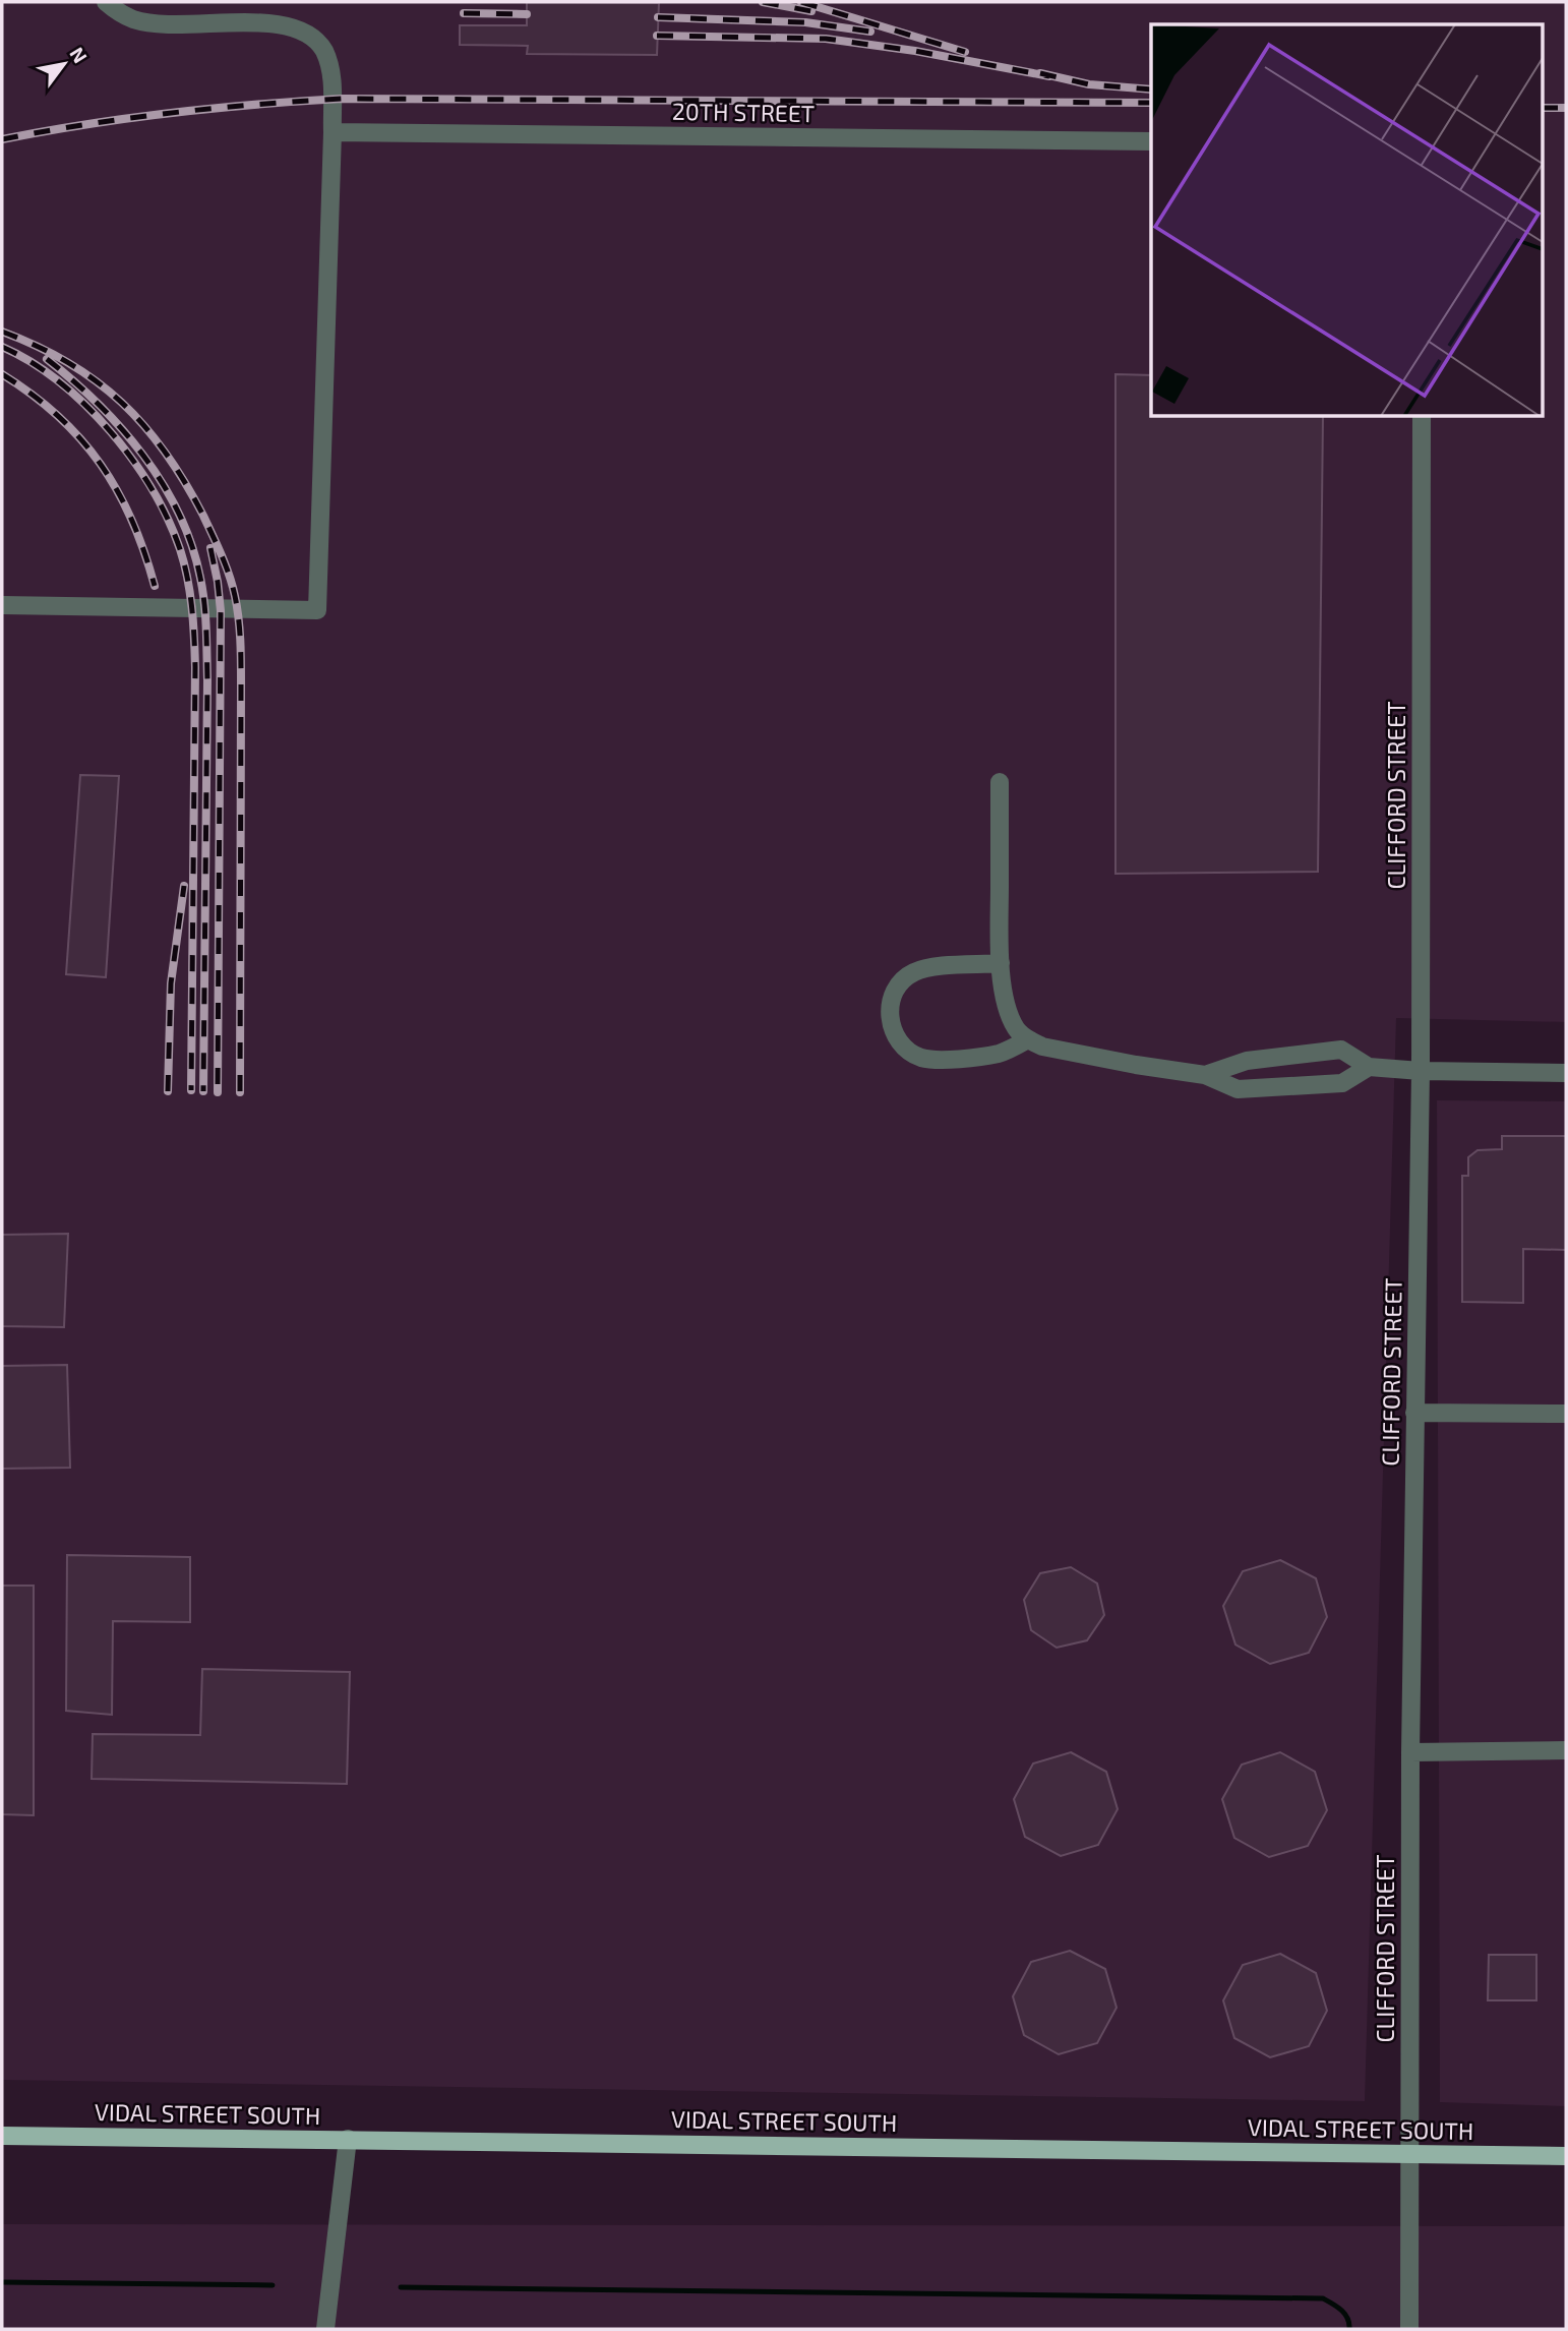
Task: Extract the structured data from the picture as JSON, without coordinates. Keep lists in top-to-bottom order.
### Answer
{
  "streets": {
    "main road": ["VIDAL STREET SOUTH"],
    "street": ["20TH STREET", "CLIFFORD STREET"]
  },
  "crossings": [
    ["CLIFFORD STREET", "VIDAL STREET SOUTH"]
  ],
  "north": "top right"
}
